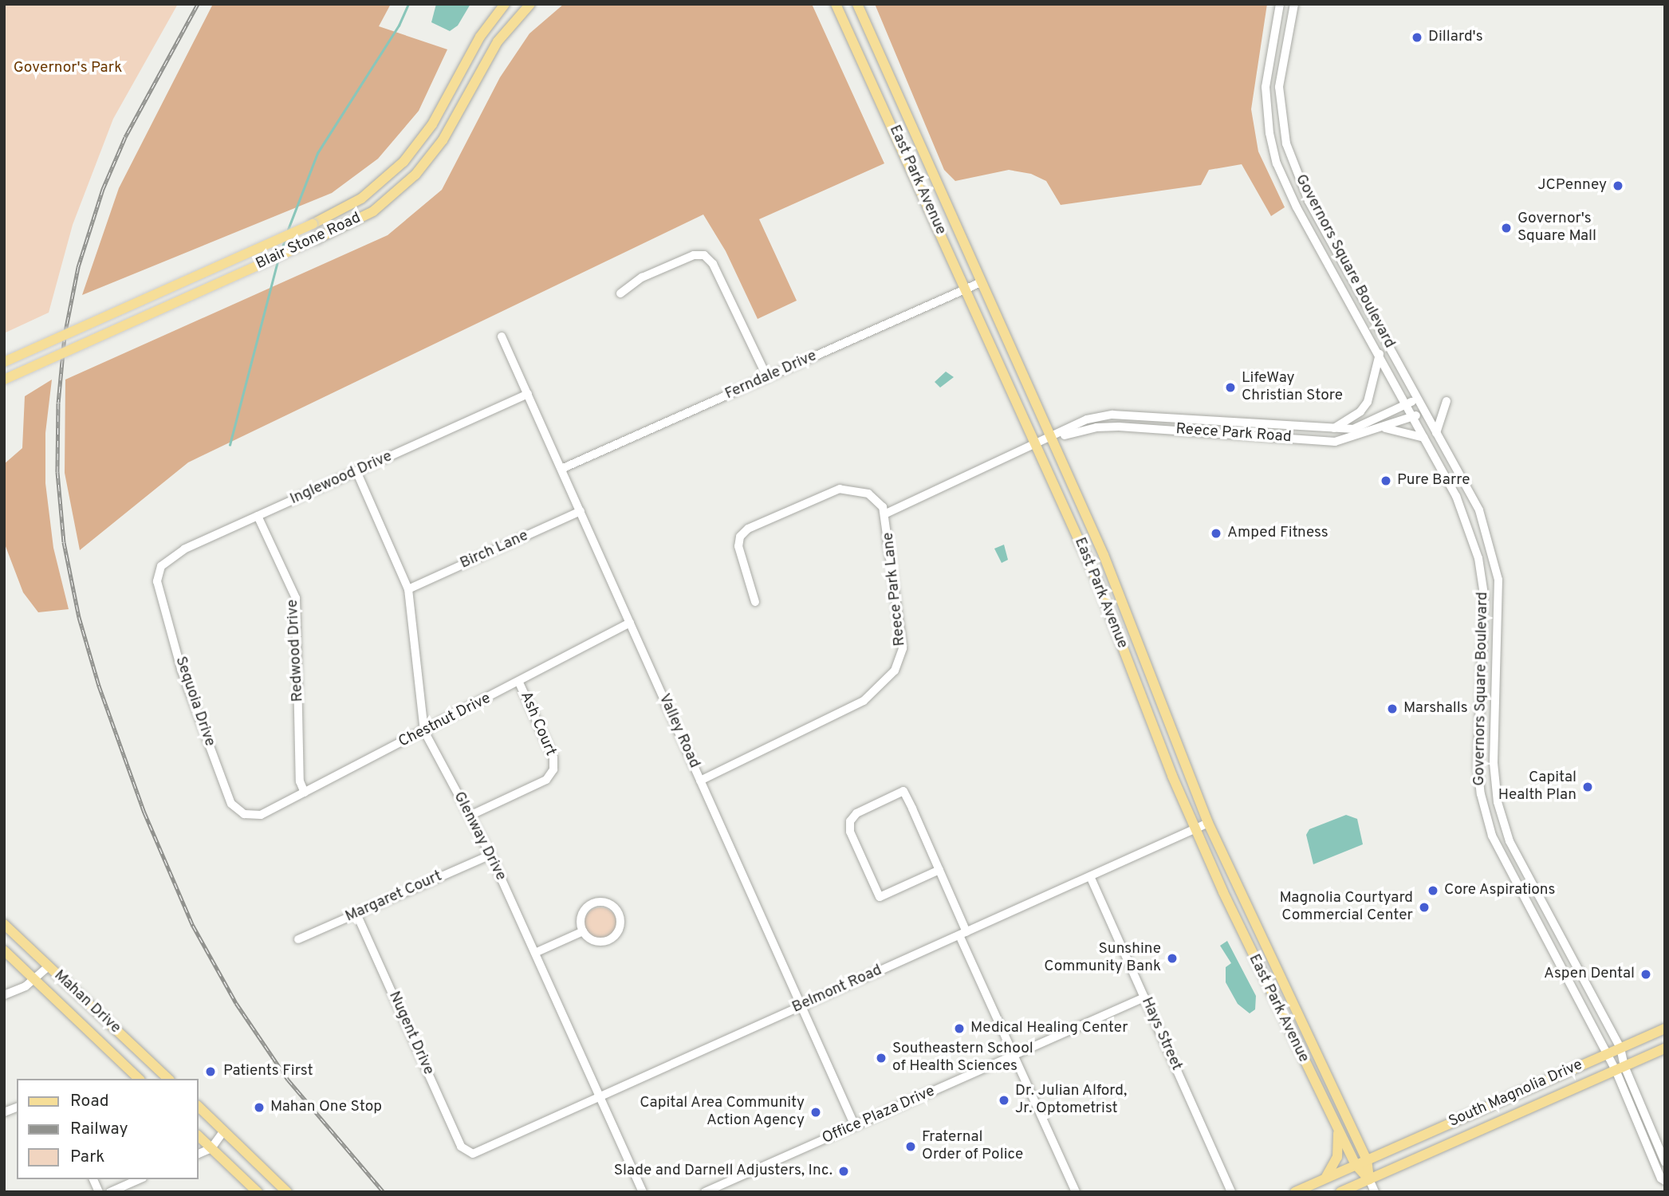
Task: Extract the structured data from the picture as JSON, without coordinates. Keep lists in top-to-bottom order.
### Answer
{
  "streets": {
    "main road": [
      "East Park Avenue",
      "Blair Stone Road",
      "Mahan Drive",
      "South Magnolia Drive"
    ],
    "street": [
      "Governors Square Boulevard",
      "Ferndale Drive",
      "Reece Park Road",
      "Inglewood Drive",
      "Birch Lane",
      "Reece Park Lane",
      "Redwood Drive",
      "Sequoia Drive",
      "Chestnut Drive",
      "Ash Court",
      "Valley Road",
      "Glenway Drive",
      "Margaret Court",
      "Belmont Road",
      "Nugent Drive",
      "Hays Street",
      "Office Plaza Drive"
    ]
  },
  "crossings": [
    ["East Park Avenue", "Ferndale Drive"],
    ["East Park Avenue", "Reece Park Road"],
    ["East Park Avenue", "Reece Park Lane"],
    ["East Park Avenue", "Belmont Road"],
    ["East Park Avenue", "South Magnolia Drive"],
    ["Governors Square Boulevard", "Reece Park Road"],
    ["Governors Square Boulevard", "South Magnolia Drive"],
    ["Ferndale Drive", "Valley Road"],
    ["Reece Park Road", "Reece Park Lane"],
    ["Inglewood Drive", "Redwood Drive"],
    ["Inglewood Drive", "Sequoia Drive"],
    ["Inglewood Drive", "Valley Road"],
    ["Inglewood Drive", "Glenway Drive"],
    ["Birch Lane", "Valley Road"],
    ["Birch Lane", "Glenway Drive"],
    ["Reece Park Lane", "Valley Road"],
    ["Redwood Drive", "Chestnut Drive"],
    ["Sequoia Drive", "Chestnut Drive"],
    ["Chestnut Drive", "Ash Court"],
    ["Chestnut Drive", "Valley Road"],
    ["Chestnut Drive", "Glenway Drive"],
    ["Ash Court", "Glenway Drive"],
    ["Valley Road", "Belmont Road"],
    ["Valley Road", "Office Plaza Drive"],
    ["Glenway Drive", "Margaret Court"],
    ["Glenway Drive", "Belmont Road"],
    ["Margaret Court", "Nugent Drive"],
    ["Belmont Road", "Nugent Drive"],
    ["Belmont Road", "Hays Street"],
    ["Hays Street", "Office Plaza Drive"]
  ],
  "parks": ["Governor's Park"],
  "places": [
    "Dillard's",
    "JCPenney",
    "Governor's Square Mall",
    "LifeWay Christian Store",
    "Pure Barre",
    "Amped Fitness",
    "Marshalls",
    "Capital Health Plan",
    "Core Aspirations",
    "Magnolia Courtyard Commercial Center",
    "Sunshine Community Bank",
    "Aspen Dental",
    "Medical Healing Center",
    "Southeastern School of Health Sciences",
    "Patients First",
    "Dr. Julian Alford, Jr. Optometrist",
    "Mahan One Stop",
    "Capital Area Community Action Agency",
    "Fraternal Order of Police",
    "Slade and Darnell Adjusters, Inc."
  ],
  "legend": ["Road", "Railway", "Park"]
}
